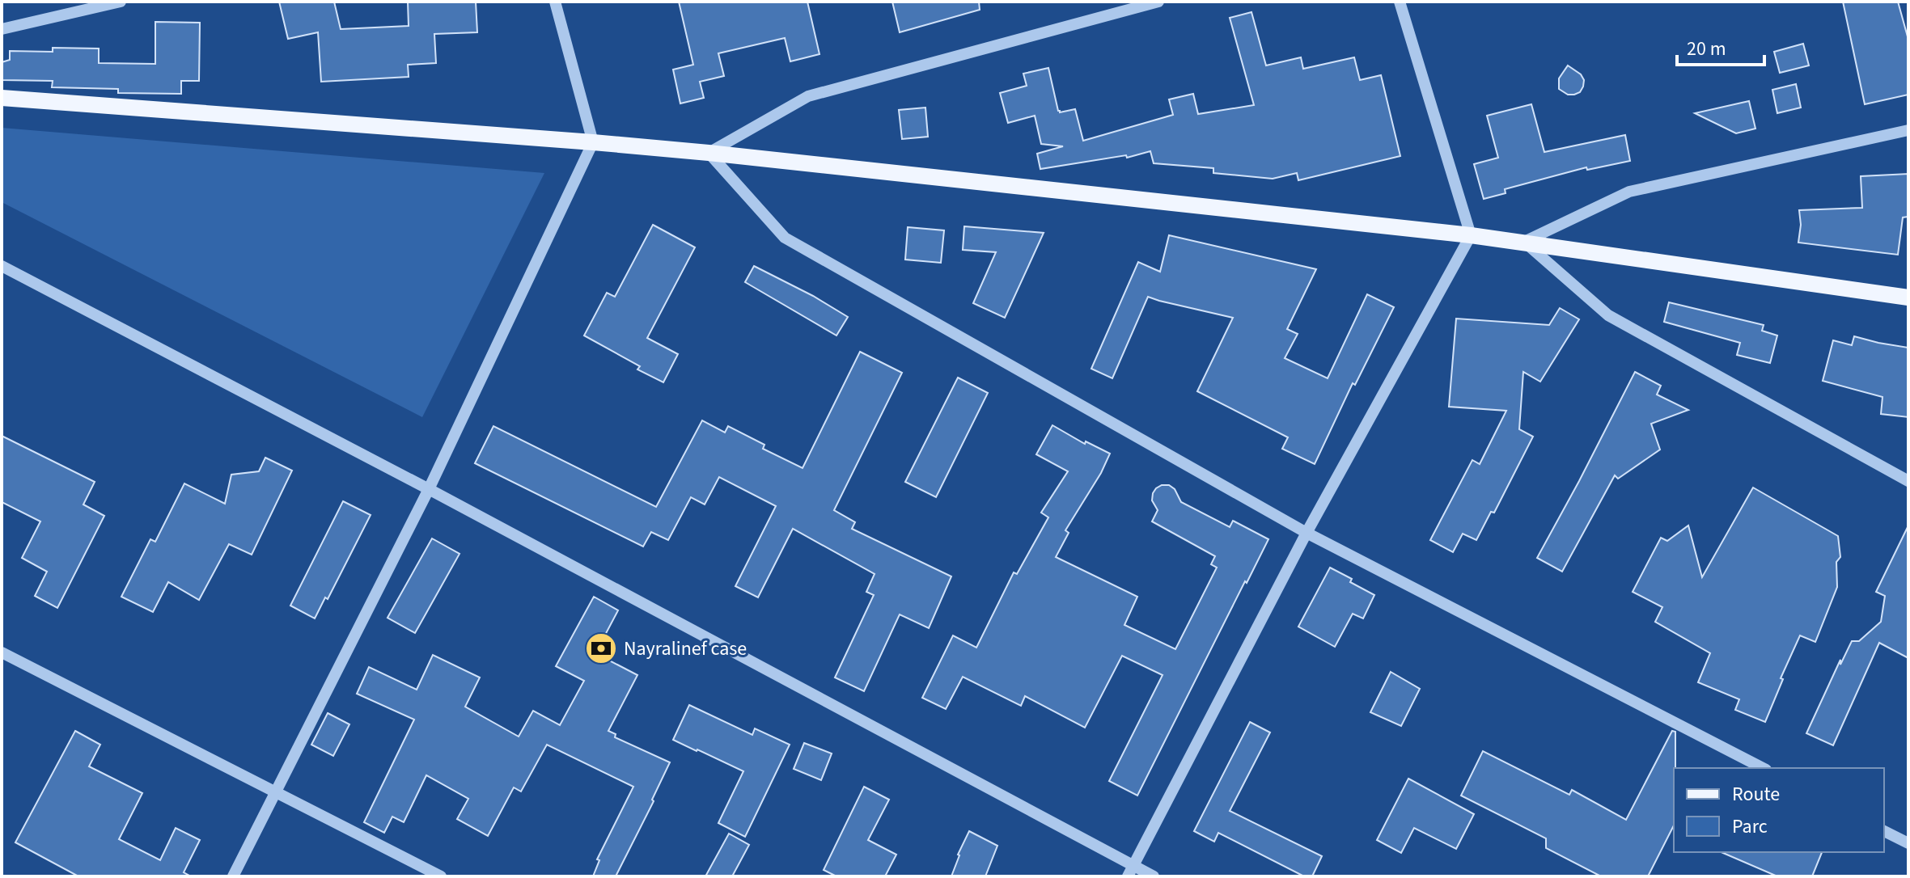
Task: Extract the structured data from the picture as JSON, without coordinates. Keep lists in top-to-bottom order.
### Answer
{
  "places": {
    "bank": ["Nayralinef case"]
  },
  "legend": ["Route", "Parc"],
  "scale_bar": "20 m"
}
